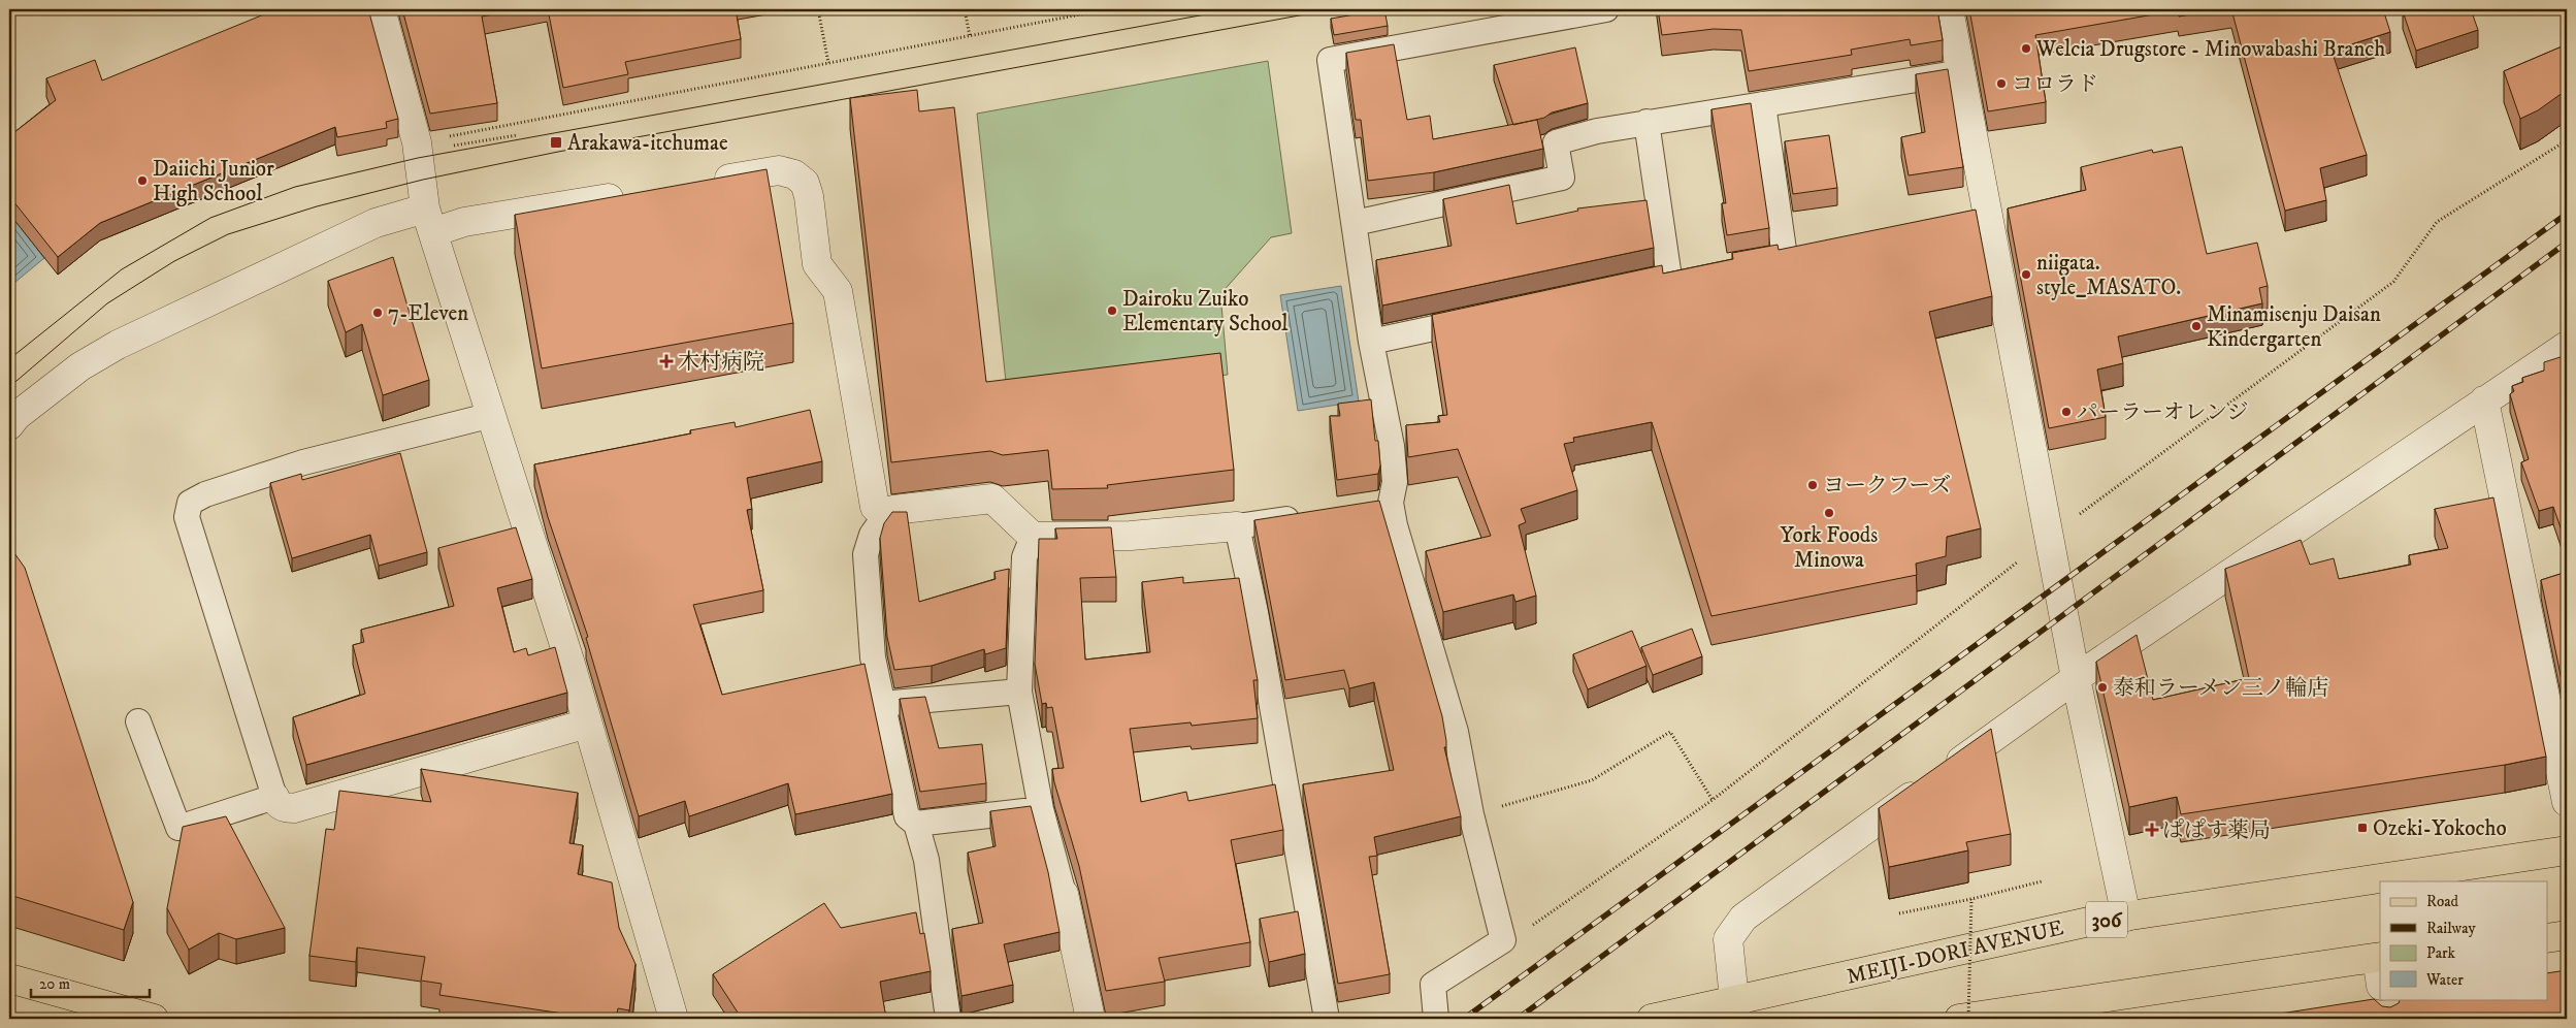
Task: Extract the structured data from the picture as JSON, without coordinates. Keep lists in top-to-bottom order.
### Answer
{
  "streets": {
    "main road": ["306", "MEIJI-DORI AVENUE"]
  },
  "places": {
    "other": [
      "Welcia Drugstore - Minowabashi Branch",
      "コロラド",
      "Daiichi Junior High School",
      "niigata. style_MASATO.",
      "Dairoku Zuiko Elementary School",
      "7-Eleven",
      "Minamisenju Daisan Kindergarten",
      "パーラーオレンジ",
      "ヨークフーズ",
      "York Foods Minowa",
      "泰和ラーメン三ノ輪店"
    ],
    "transit": ["Arakawa-itchumae", "Ozeki-Yokocho"],
    "health": ["木村病院", "ぱぱす薬局"]
  },
  "legend": [
    "Road",
    "Railway",
    "Park",
    "Water"
  ],
  "scale_bar": "20 m"
}
